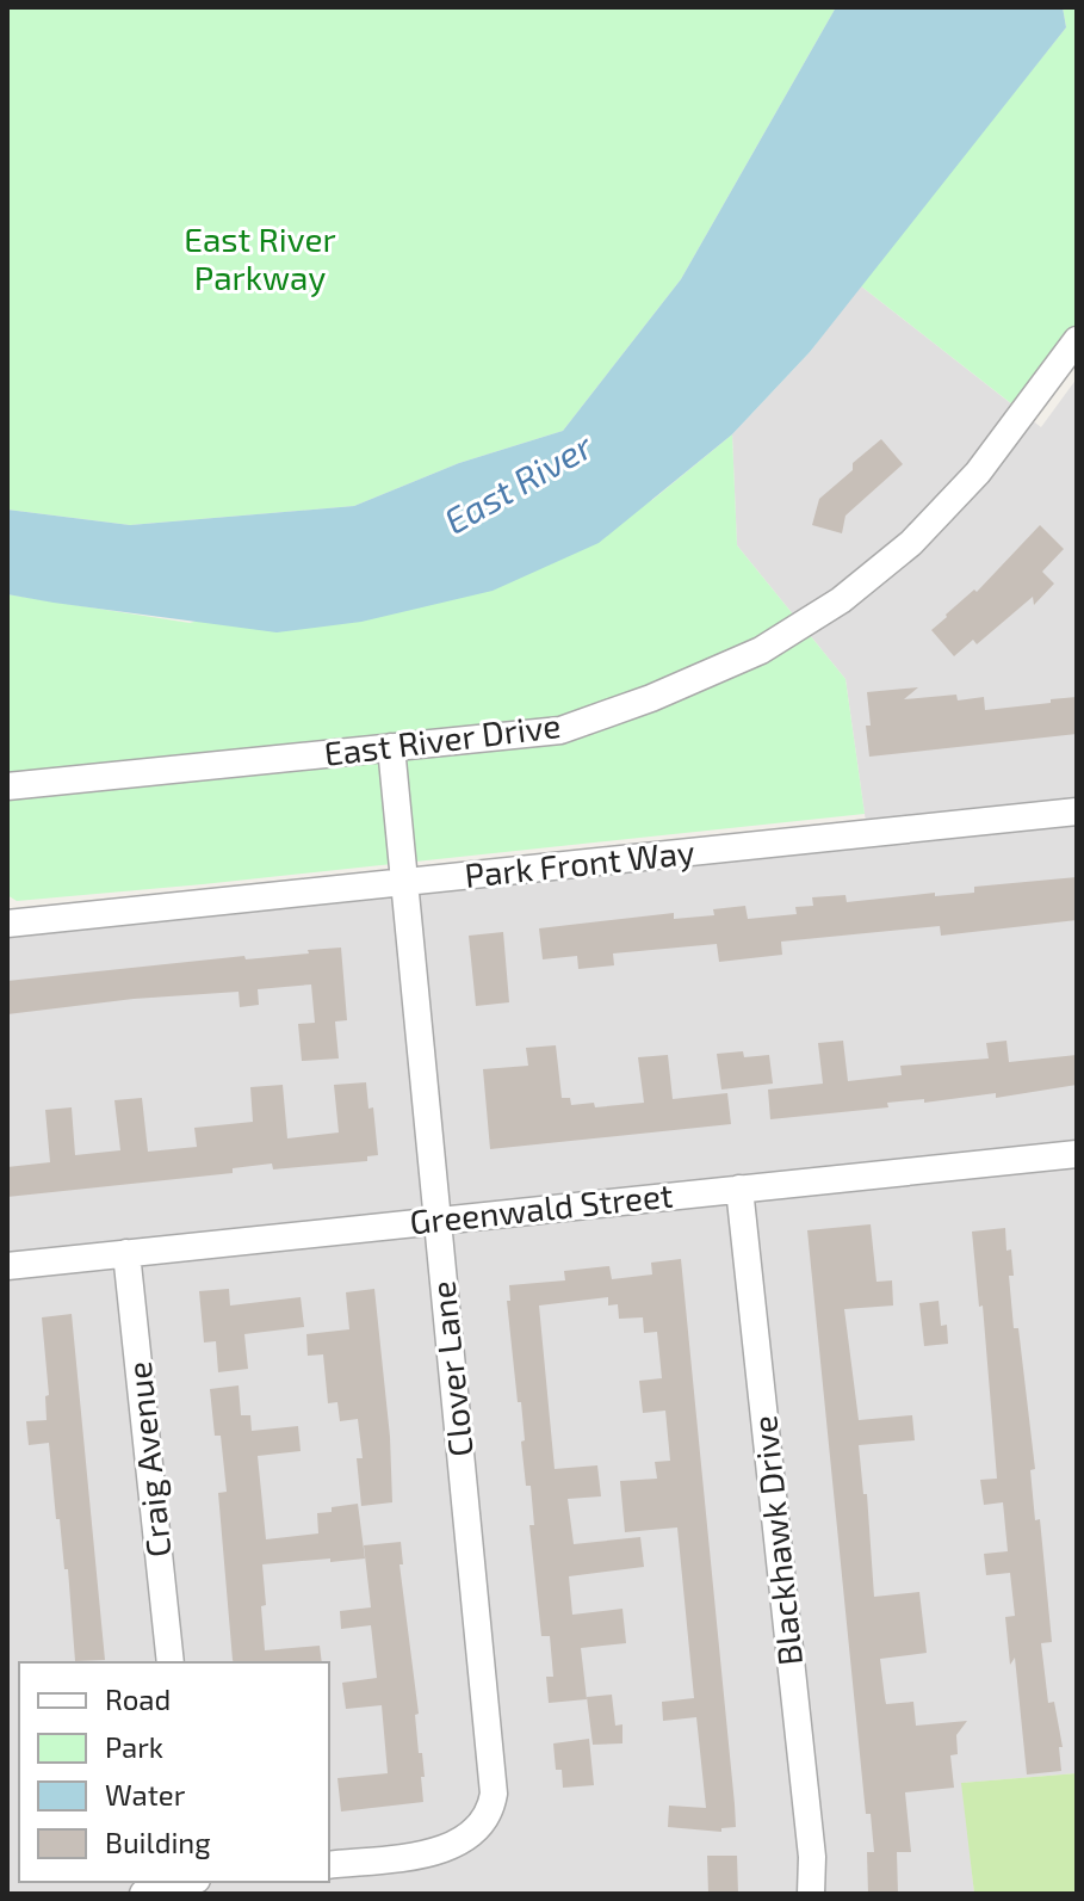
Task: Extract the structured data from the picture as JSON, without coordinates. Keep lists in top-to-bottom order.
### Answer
{
  "streets": {
    "street": [
      "East River Drive",
      "Park Front Way",
      "Greenwald Street",
      "Clover Lane",
      "Craig Avenue",
      "Blackhawk Drive"
    ]
  },
  "crossings": [
    ["East River Drive", "Clover Lane"],
    ["Park Front Way", "Clover Lane"],
    ["Greenwald Street", "Clover Lane"],
    ["Greenwald Street", "Craig Avenue"],
    ["Greenwald Street", "Blackhawk Drive"]
  ],
  "water": ["East River"],
  "parks": ["East River Parkway"],
  "legend": [
    "Road",
    "Park",
    "Water",
    "Building"
  ]
}
